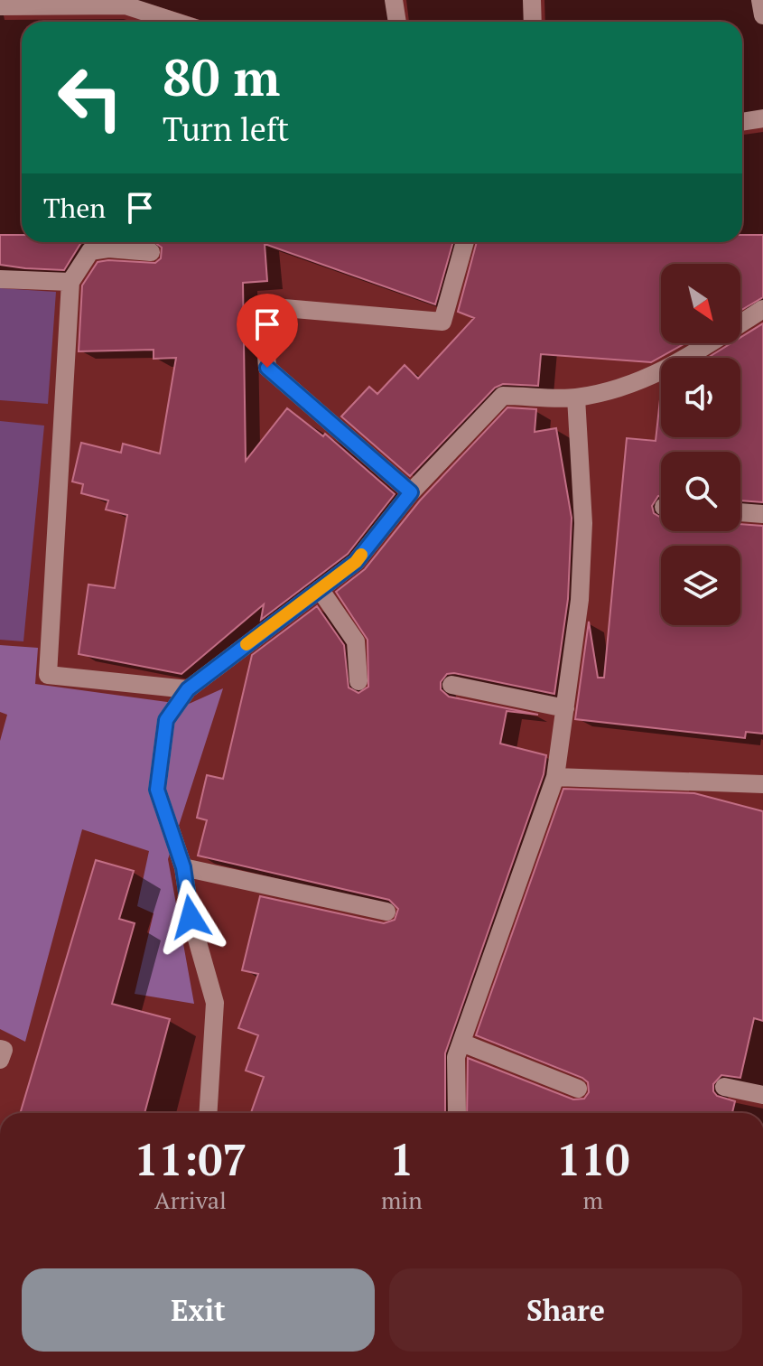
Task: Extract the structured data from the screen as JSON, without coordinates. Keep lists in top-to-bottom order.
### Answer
{
  "north": "bottom right",
  "page": {
    "turn": ["80 m", "Turn left"],
    "then": "Then",
    "eta": [
      "11:07",
      "Arrival",
      "1",
      "min",
      "110",
      "m"
    ],
    "buttons": ["Exit", "Share"]
  }
}
